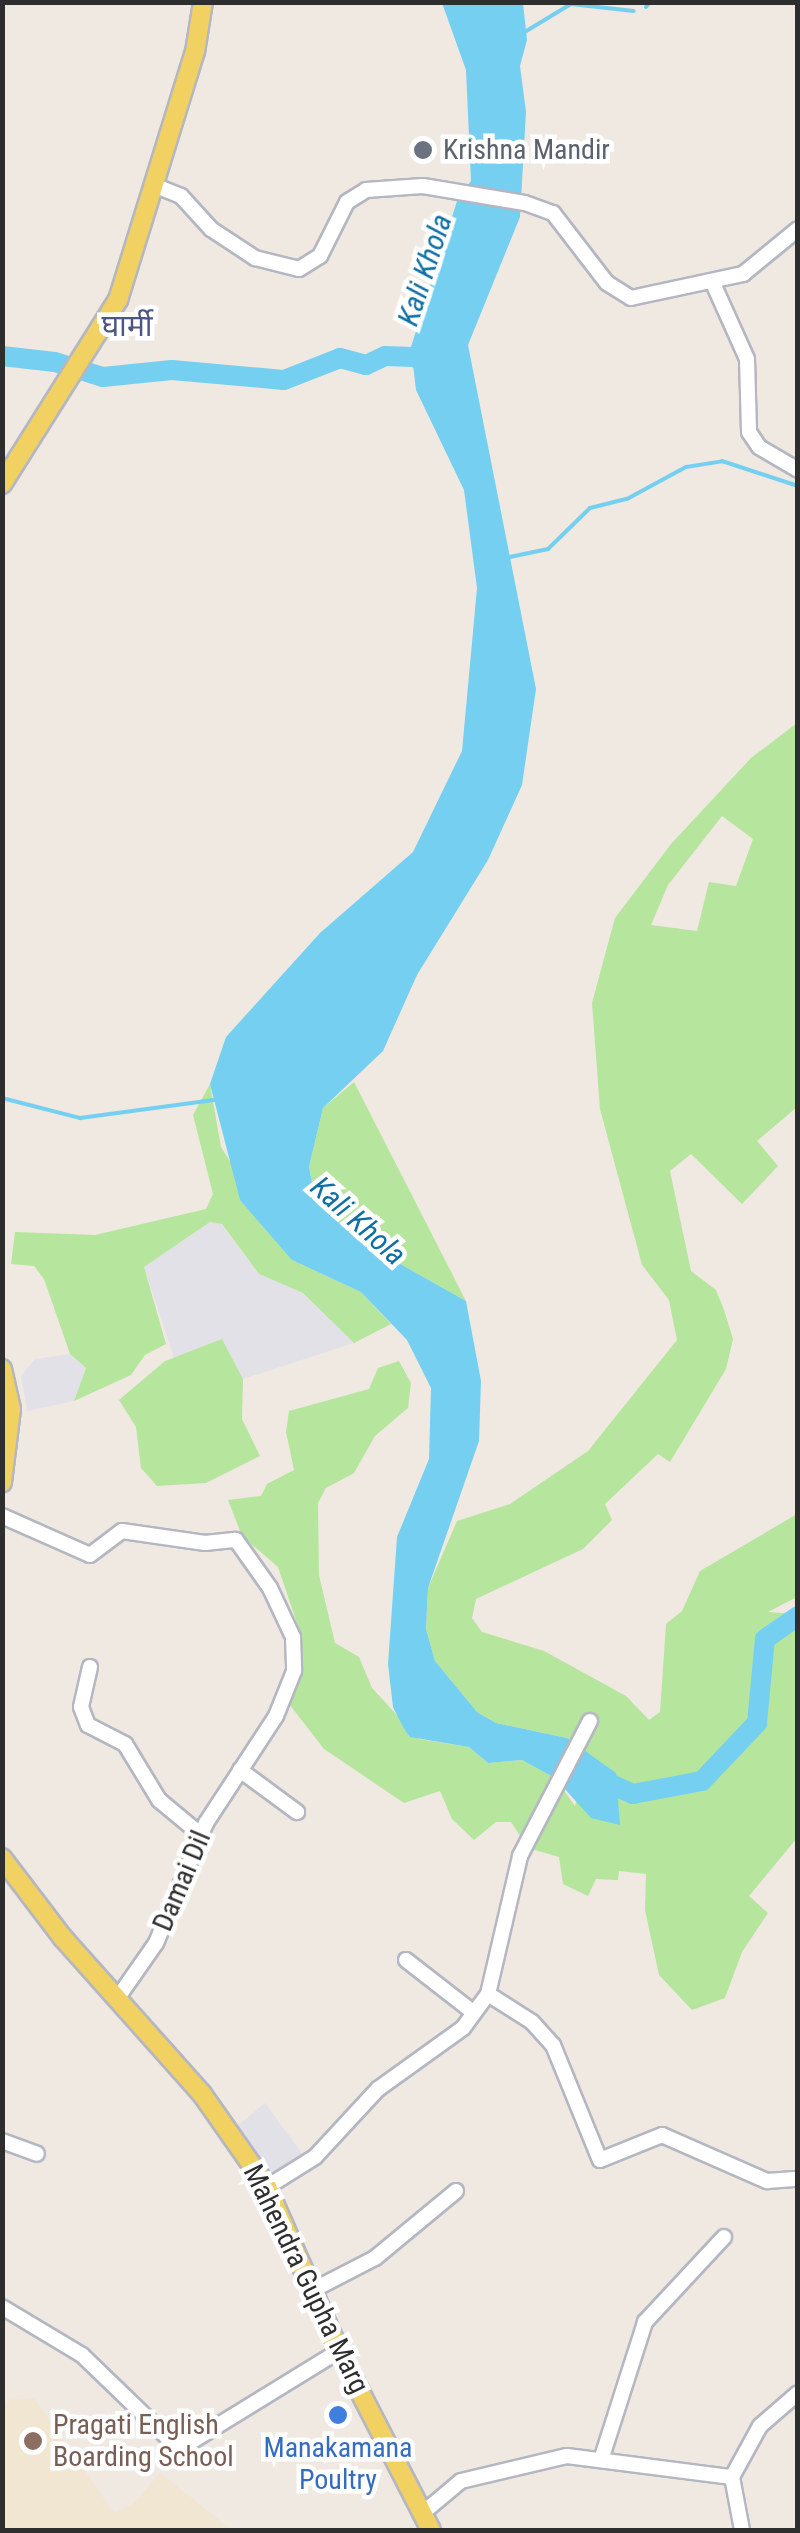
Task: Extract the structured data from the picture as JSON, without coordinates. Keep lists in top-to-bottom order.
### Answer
{
  "streets": {
    "main road": ["Mahendra Gupha Marg"],
    "street": ["Damai Dil"]
  },
  "crossings": [
    ["Damai Dil", "Mahendra Gupha Marg"]
  ],
  "districts": ["घार्मी"],
  "water": ["Kali Khola"],
  "places": ["Krishna Mandir", "Manakamana Poultry", "Pragati English Boarding School"]
}
